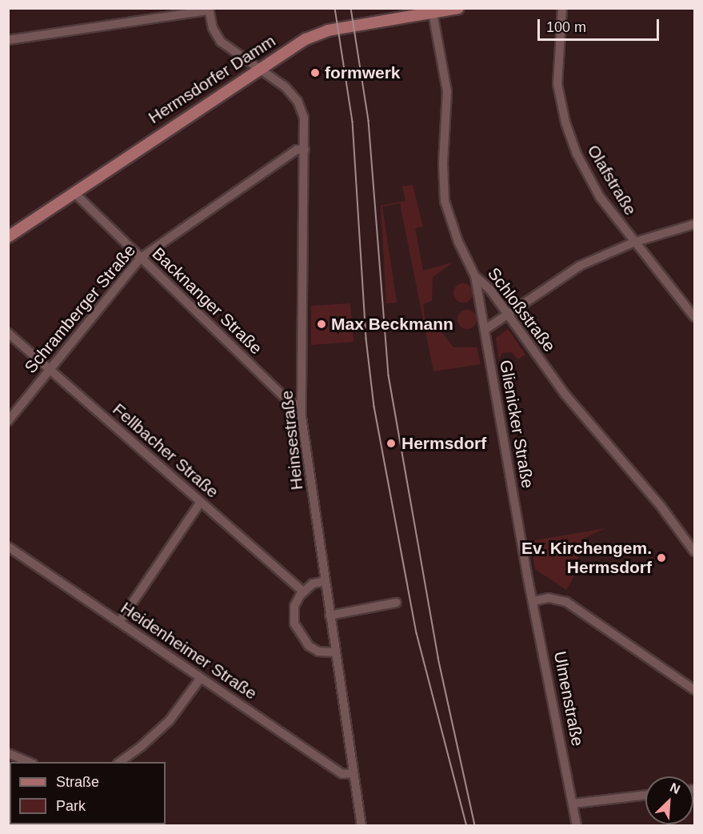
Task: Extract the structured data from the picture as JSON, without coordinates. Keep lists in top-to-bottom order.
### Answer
{
  "streets": {
    "main road": ["Hermsdorfer Damm"],
    "street": [
      "Olafstraße",
      "Backnanger Straße",
      "Schramberger Straße",
      "Schloßstraße",
      "Glienicker Straße",
      "Heinsestraße",
      "Fellbacher Straße",
      "Heidenheimer Straße",
      "Ulmenstraße"
    ]
  },
  "crossings": [
    ["Hermsdorfer Damm", "Backnanger Straße"],
    ["Hermsdorfer Damm", "Schloßstraße"],
    ["Hermsdorfer Damm", "Heinsestraße"],
    ["Backnanger Straße", "Schramberger Straße"],
    ["Backnanger Straße", "Heinsestraße"],
    ["Schramberger Straße", "Heinsestraße"],
    ["Schramberger Straße", "Fellbacher Straße"],
    ["Schloßstraße", "Glienicker Straße"],
    ["Glienicker Straße", "Ulmenstraße"],
    ["Heinsestraße", "Heidenheimer Straße"]
  ],
  "places": [
    "formwerk",
    "Max Beckmann",
    "Hermsdorf",
    "Ev. Kirchengem. Hermsdorf"
  ],
  "legend": ["Straße", "Park"],
  "scale_bar": "100 m",
  "north": "top right"
}
